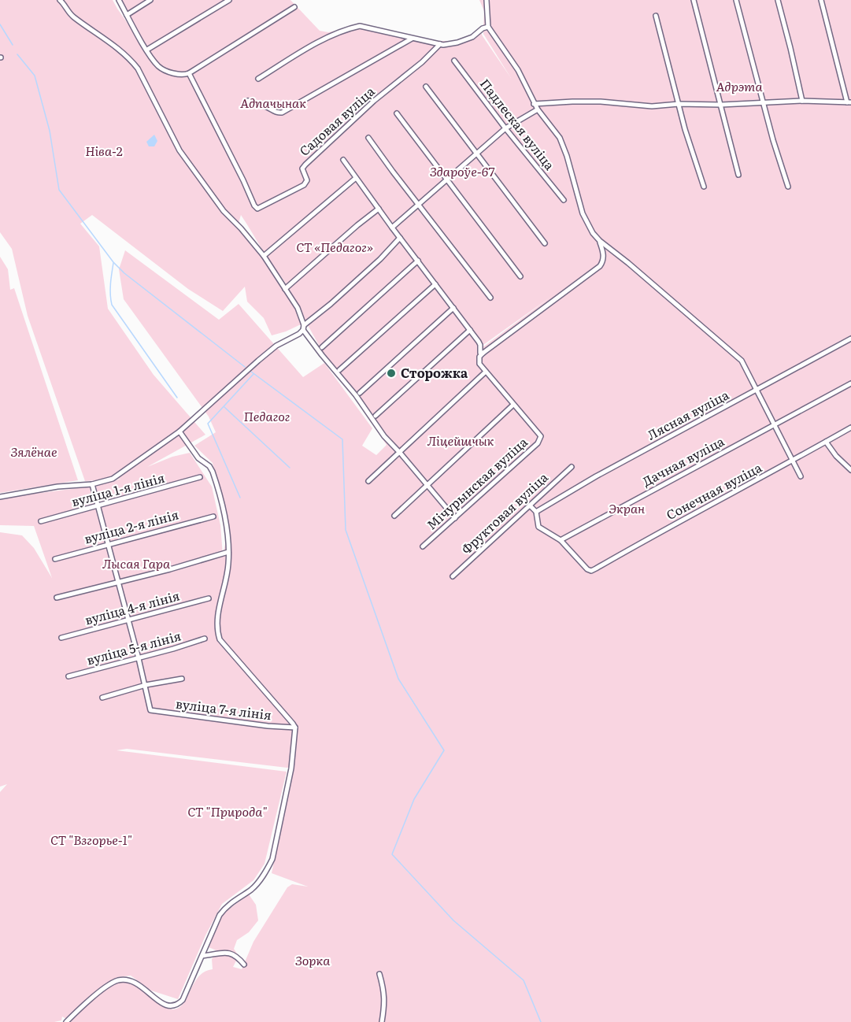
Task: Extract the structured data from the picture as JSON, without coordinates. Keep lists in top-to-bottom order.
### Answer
{
  "streets": {
    "street": [
      "Садовая вуліца",
      "Падлеская вуліца",
      "Лясная вуліца",
      "Дачная вуліца",
      "Мічурынская вуліца",
      "вуліца 1-я лінія",
      "Сонечная вуліца",
      "Фруктовая вуліца",
      "вуліца 2-я лінія",
      "вуліца 4-я лінія",
      "вуліца 5-я лінія",
      "вуліца 7-я лінія"
    ]
  },
  "crossings": [
    ["Дачная вуліца", "Сонечная вуліца"]
  ],
  "parks": [
    "Адрэта",
    "Адпачынак",
    "Ніва-2",
    "Здароўе-67",
    "СТ «Педагог»",
    "Педагог",
    "Ліцейшчык",
    "Зялёнае",
    "Экран",
    "Лысая Гара",
    "СТ \"Природа\"",
    "СТ \"Взгорье-1\"",
    "Зорка"
  ],
  "places": ["Сторожка"]
}
